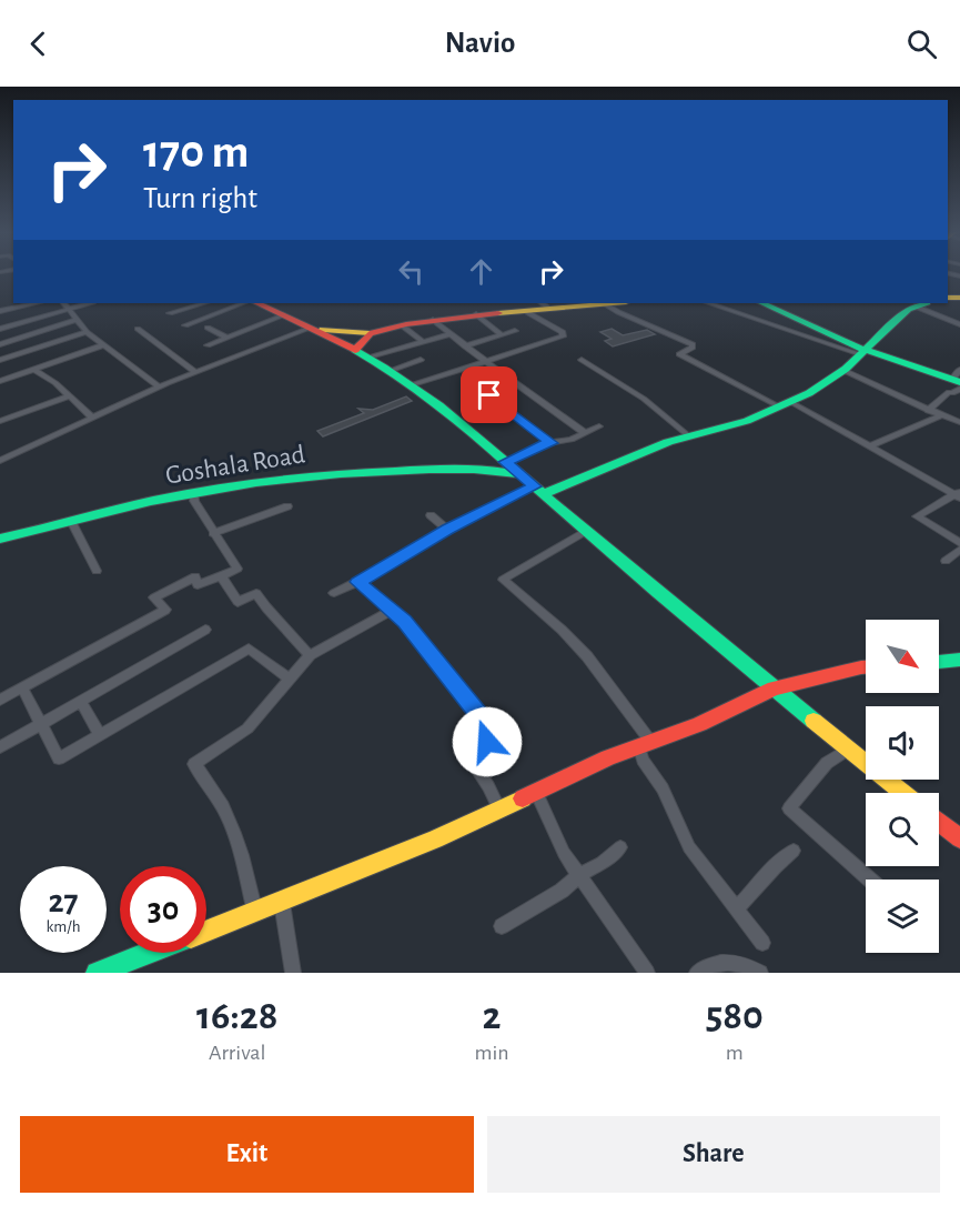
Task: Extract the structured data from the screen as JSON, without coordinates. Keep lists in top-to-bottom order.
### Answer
{
  "streets": {
    "main road": ["Goshala Road"]
  },
  "north": "bottom right",
  "page": {
    "header": "Navio",
    "turn": ["170 m", "Turn right"],
    "speed": "27 km/h",
    "limit": "30",
    "eta": [
      "16:28",
      "Arrival",
      "2",
      "min",
      "580",
      "m"
    ],
    "buttons": ["Exit", "Share"]
  }
}
